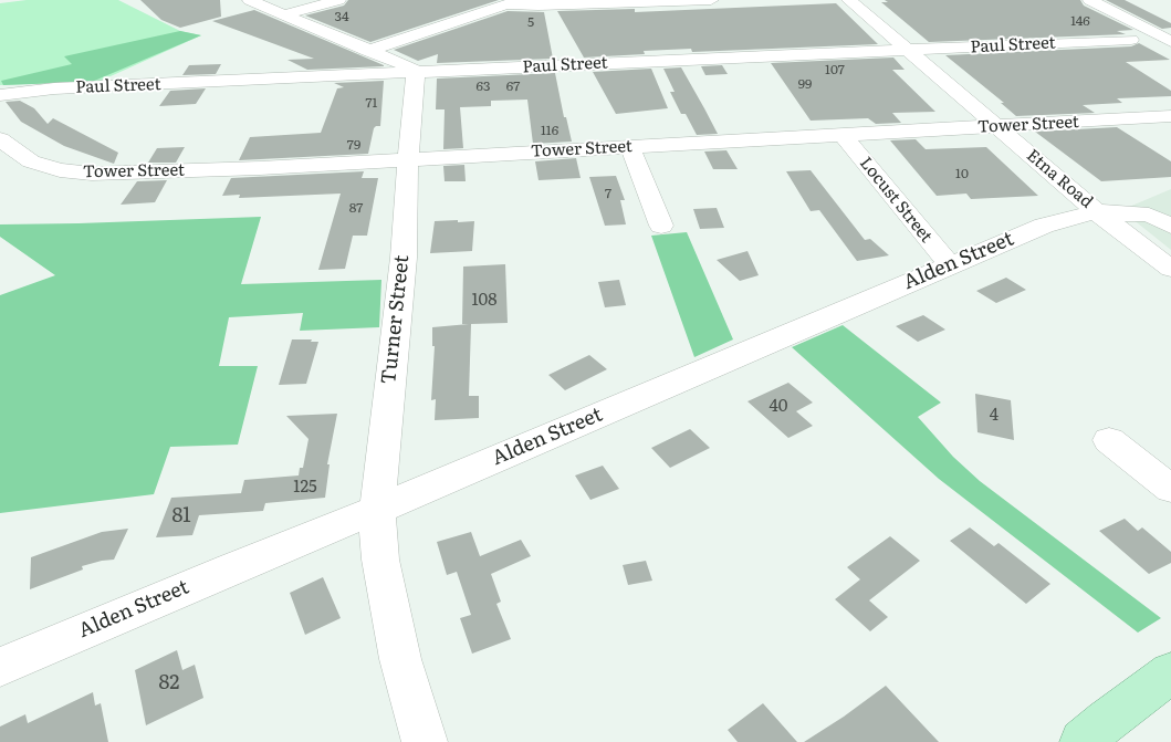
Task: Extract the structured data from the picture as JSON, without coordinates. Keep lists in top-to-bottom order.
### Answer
{
  "streets": {
    "street": [
      "Paul Street",
      "Tower Street",
      "Etna Road",
      "Locust Street",
      "Alden Street",
      "Turner Street"
    ]
  },
  "crossings": [
    ["Paul Street", "Etna Road"],
    ["Paul Street", "Turner Street"],
    ["Tower Street", "Etna Road"],
    ["Tower Street", "Locust Street"],
    ["Tower Street", "Turner Street"],
    ["Etna Road", "Alden Street"],
    ["Locust Street", "Alden Street"],
    ["Alden Street", "Turner Street"]
  ],
  "house_numbers": [
    "34",
    "146",
    "5",
    "107",
    "99",
    "63",
    "67",
    "71",
    "116",
    "79",
    "10",
    "7",
    "87",
    "108",
    "40",
    "4",
    "125",
    "81",
    "82"
  ]
}
